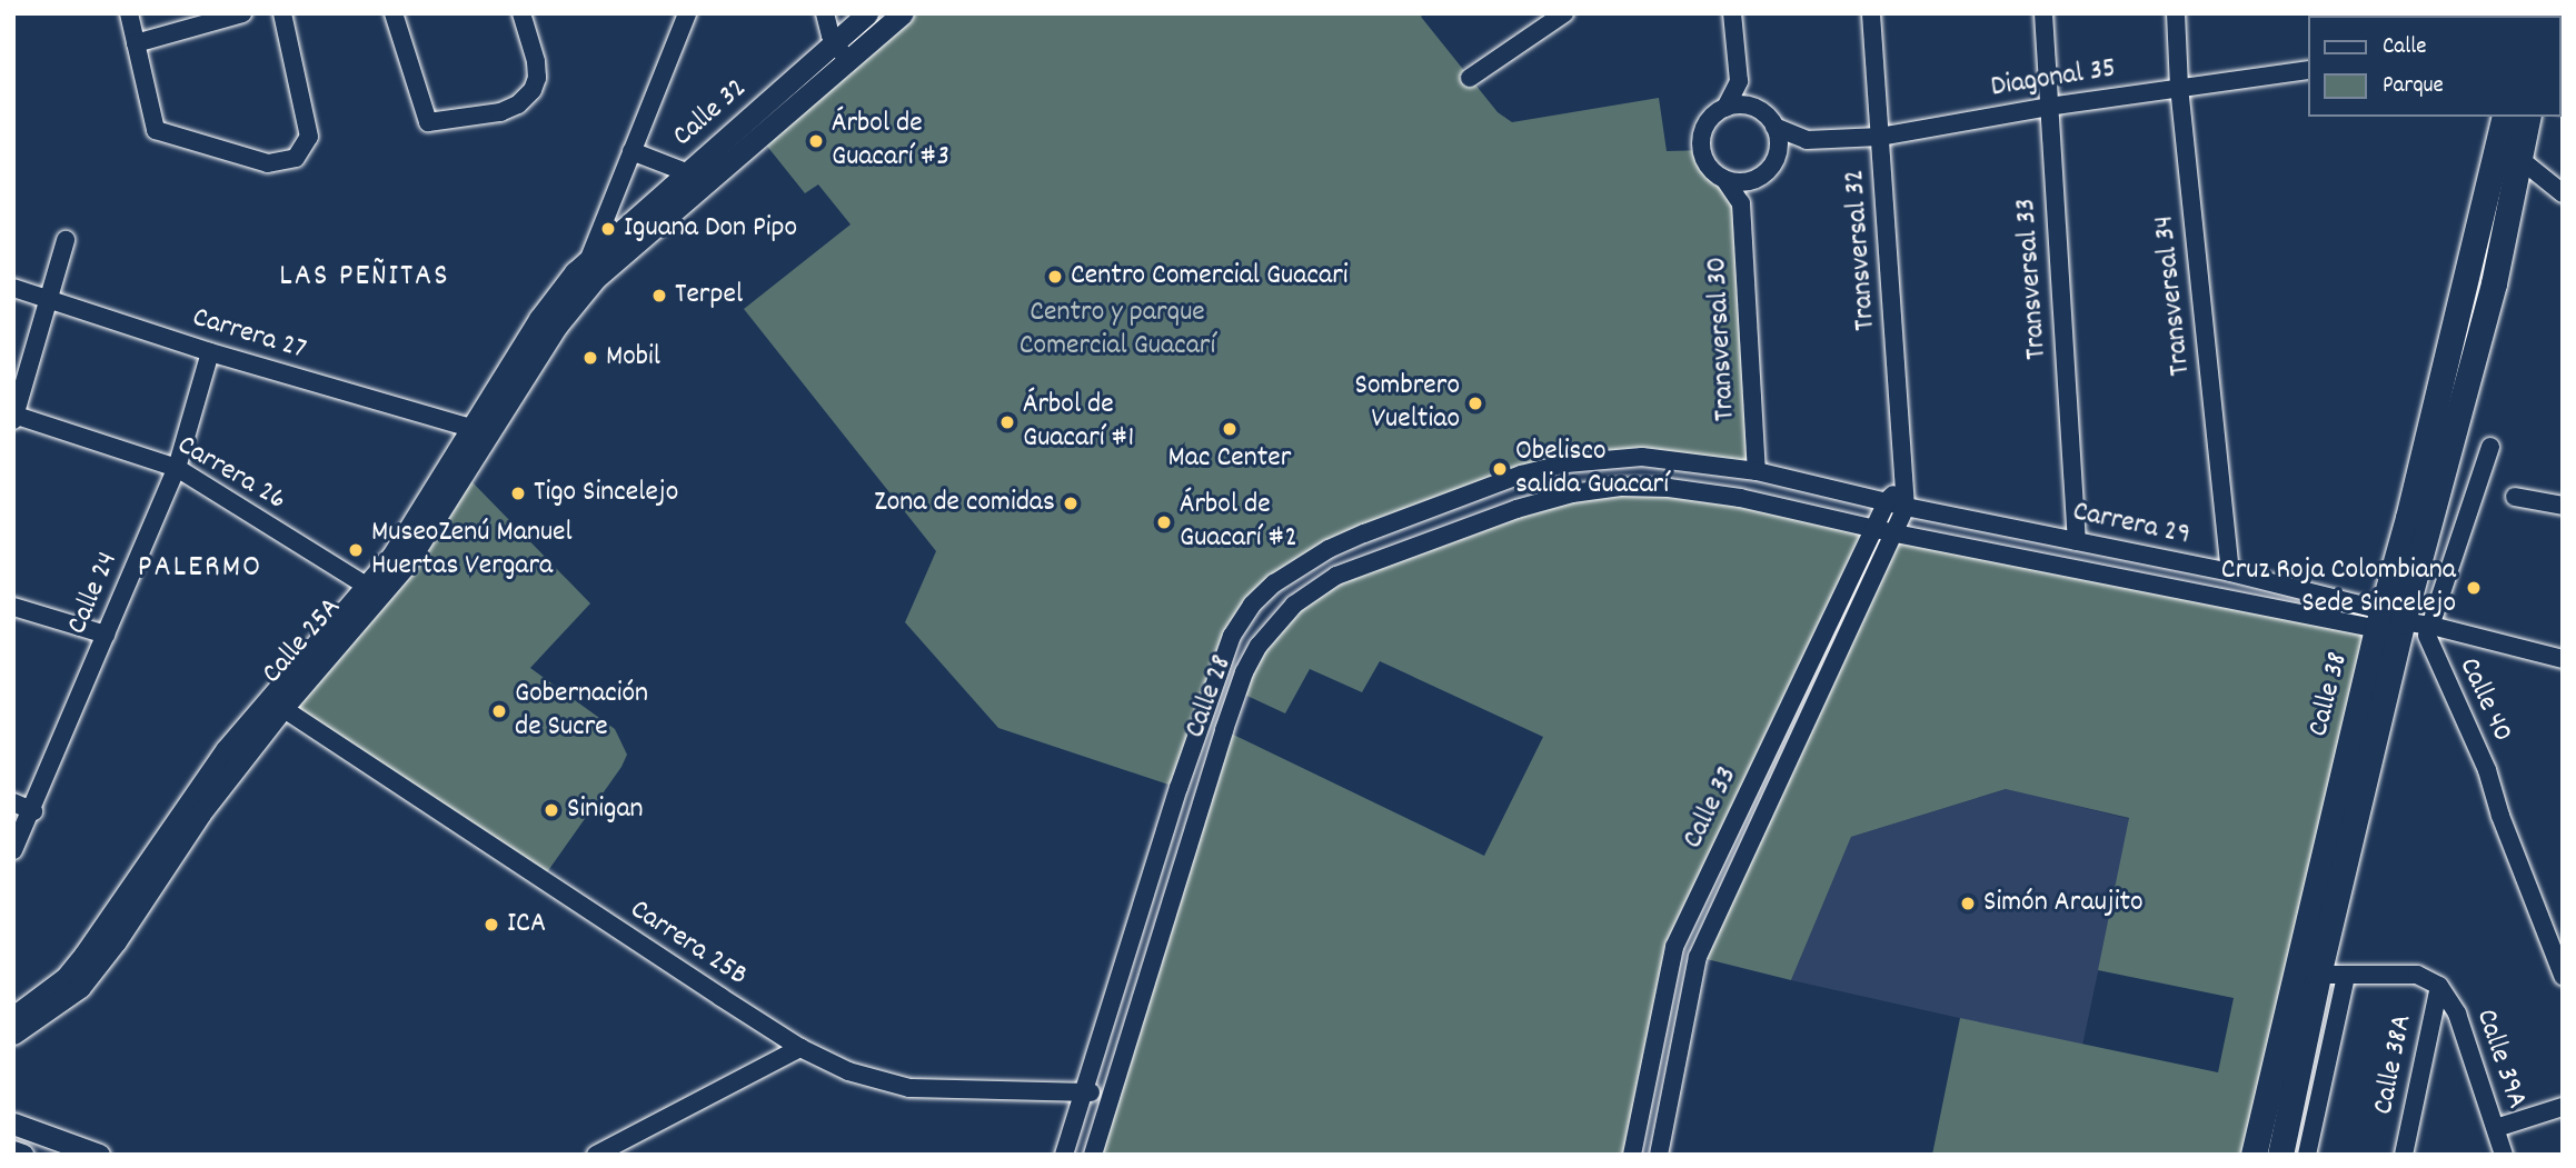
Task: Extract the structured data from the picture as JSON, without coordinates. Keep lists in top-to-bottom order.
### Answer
{
  "streets": {
    "highway": ["Calle 38"],
    "main road": ["Calle 32", "Calle 25A"],
    "street": [
      "Diagonal 35",
      "Transversal 32",
      "Transversal 33",
      "Transversal 34",
      "Carrera 27",
      "Transversal 30",
      "Carrera 26",
      "Carrera 29",
      "Calle 24",
      "Calle 28",
      "Calle 40",
      "Calle 33",
      "Carrera 25B",
      "Calle 39A",
      "Calle 38A"
    ]
  },
  "crossings": [
    ["Diagonal 35", "Transversal 32"],
    ["Diagonal 35", "Transversal 33"],
    ["Diagonal 35", "Transversal 34"],
    ["Calle 32", "Calle 25A"],
    ["Transversal 32", "Carrera 29"],
    ["Transversal 32", "Calle 33"],
    ["Transversal 33", "Carrera 29"],
    ["Transversal 34", "Carrera 29"],
    ["Carrera 27", "Calle 24"],
    ["Carrera 27", "Calle 25A"],
    ["Transversal 30", "Carrera 29"],
    ["Carrera 26", "Calle 24"],
    ["Carrera 26", "Calle 25A"],
    ["Carrera 29", "Calle 38"],
    ["Carrera 29", "Calle 28"],
    ["Carrera 29", "Calle 33"],
    ["Calle 25A", "Carrera 25B"],
    ["Calle 28", "Carrera 25B"],
    ["Calle 39A", "Calle 38A"]
  ],
  "districts": ["LAS PEÑITAS", "PALERMO"],
  "parks": ["Centro y parque Comercial Guacarí"],
  "places": [
    "Árbol de Guacarí #3",
    "Iguana Don Pipo",
    "Centro Comercial Guacari",
    "Terpel",
    "Mobil",
    "Sombrero Vueltiao",
    "Árbol de Guacarí #1",
    "Mac Center",
    "Obelisco salida Guacarí",
    "Tigo Sincelejo",
    "Zona de comidas",
    "Árbol de Guacarí #2",
    "MuseoZenú Manuel Huertas Vergara",
    "Cruz Roja Colombiana Sede Sincelejo",
    "Gobernación de Sucre",
    "Sinigan",
    "Simón Araujito",
    "ICA"
  ],
  "legend": ["Calle", "Parque"]
}
